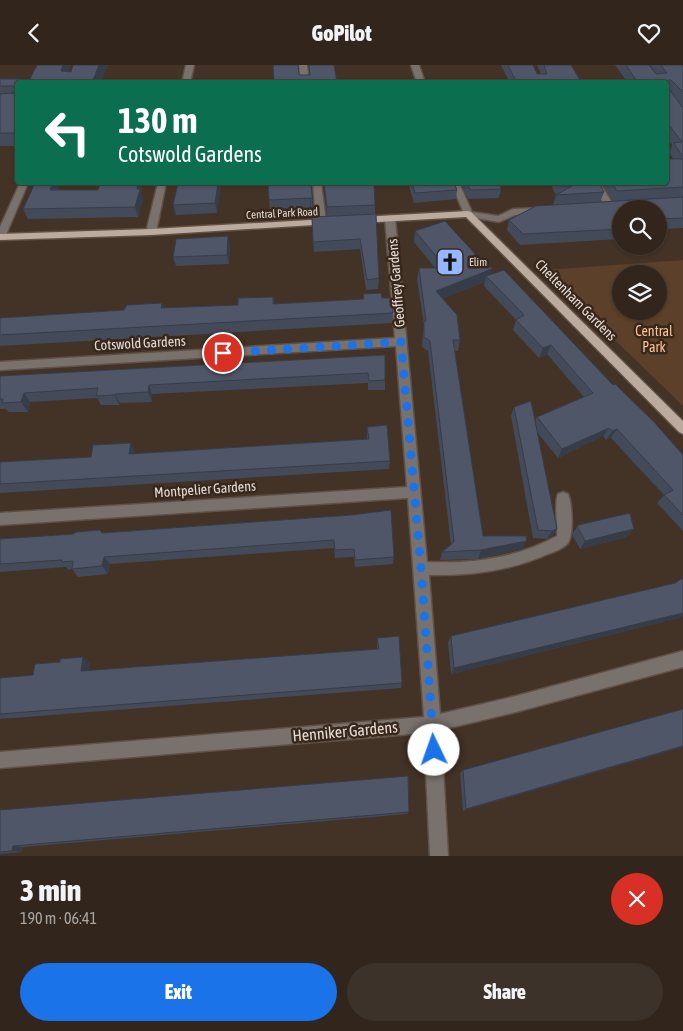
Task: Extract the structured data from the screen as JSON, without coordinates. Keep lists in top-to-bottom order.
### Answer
{
  "streets": {
    "main road": ["Central Park Road", "Cheltenham Gardens"],
    "street": [
      "Geoffrey Gardens",
      "Cotswold Gardens",
      "Montpelier Gardens",
      "Henniker Gardens"
    ]
  },
  "crossings": [
    ["Central Park Road", "Geoffrey Gardens"],
    ["Central Park Road", "Cheltenham Gardens"],
    ["Geoffrey Gardens", "Cotswold Gardens"],
    ["Geoffrey Gardens", "Montpelier Gardens"],
    ["Geoffrey Gardens", "Henniker Gardens"]
  ],
  "parks": ["Central Park"],
  "places": {
    "church": ["Elim"]
  },
  "page": {
    "header": "GoPilot",
    "turn": ["130 m", "Cotswold Gardens"],
    "heading": ["3 min", "190 m · 06:41"],
    "buttons": ["Exit", "Share"]
  }
}
